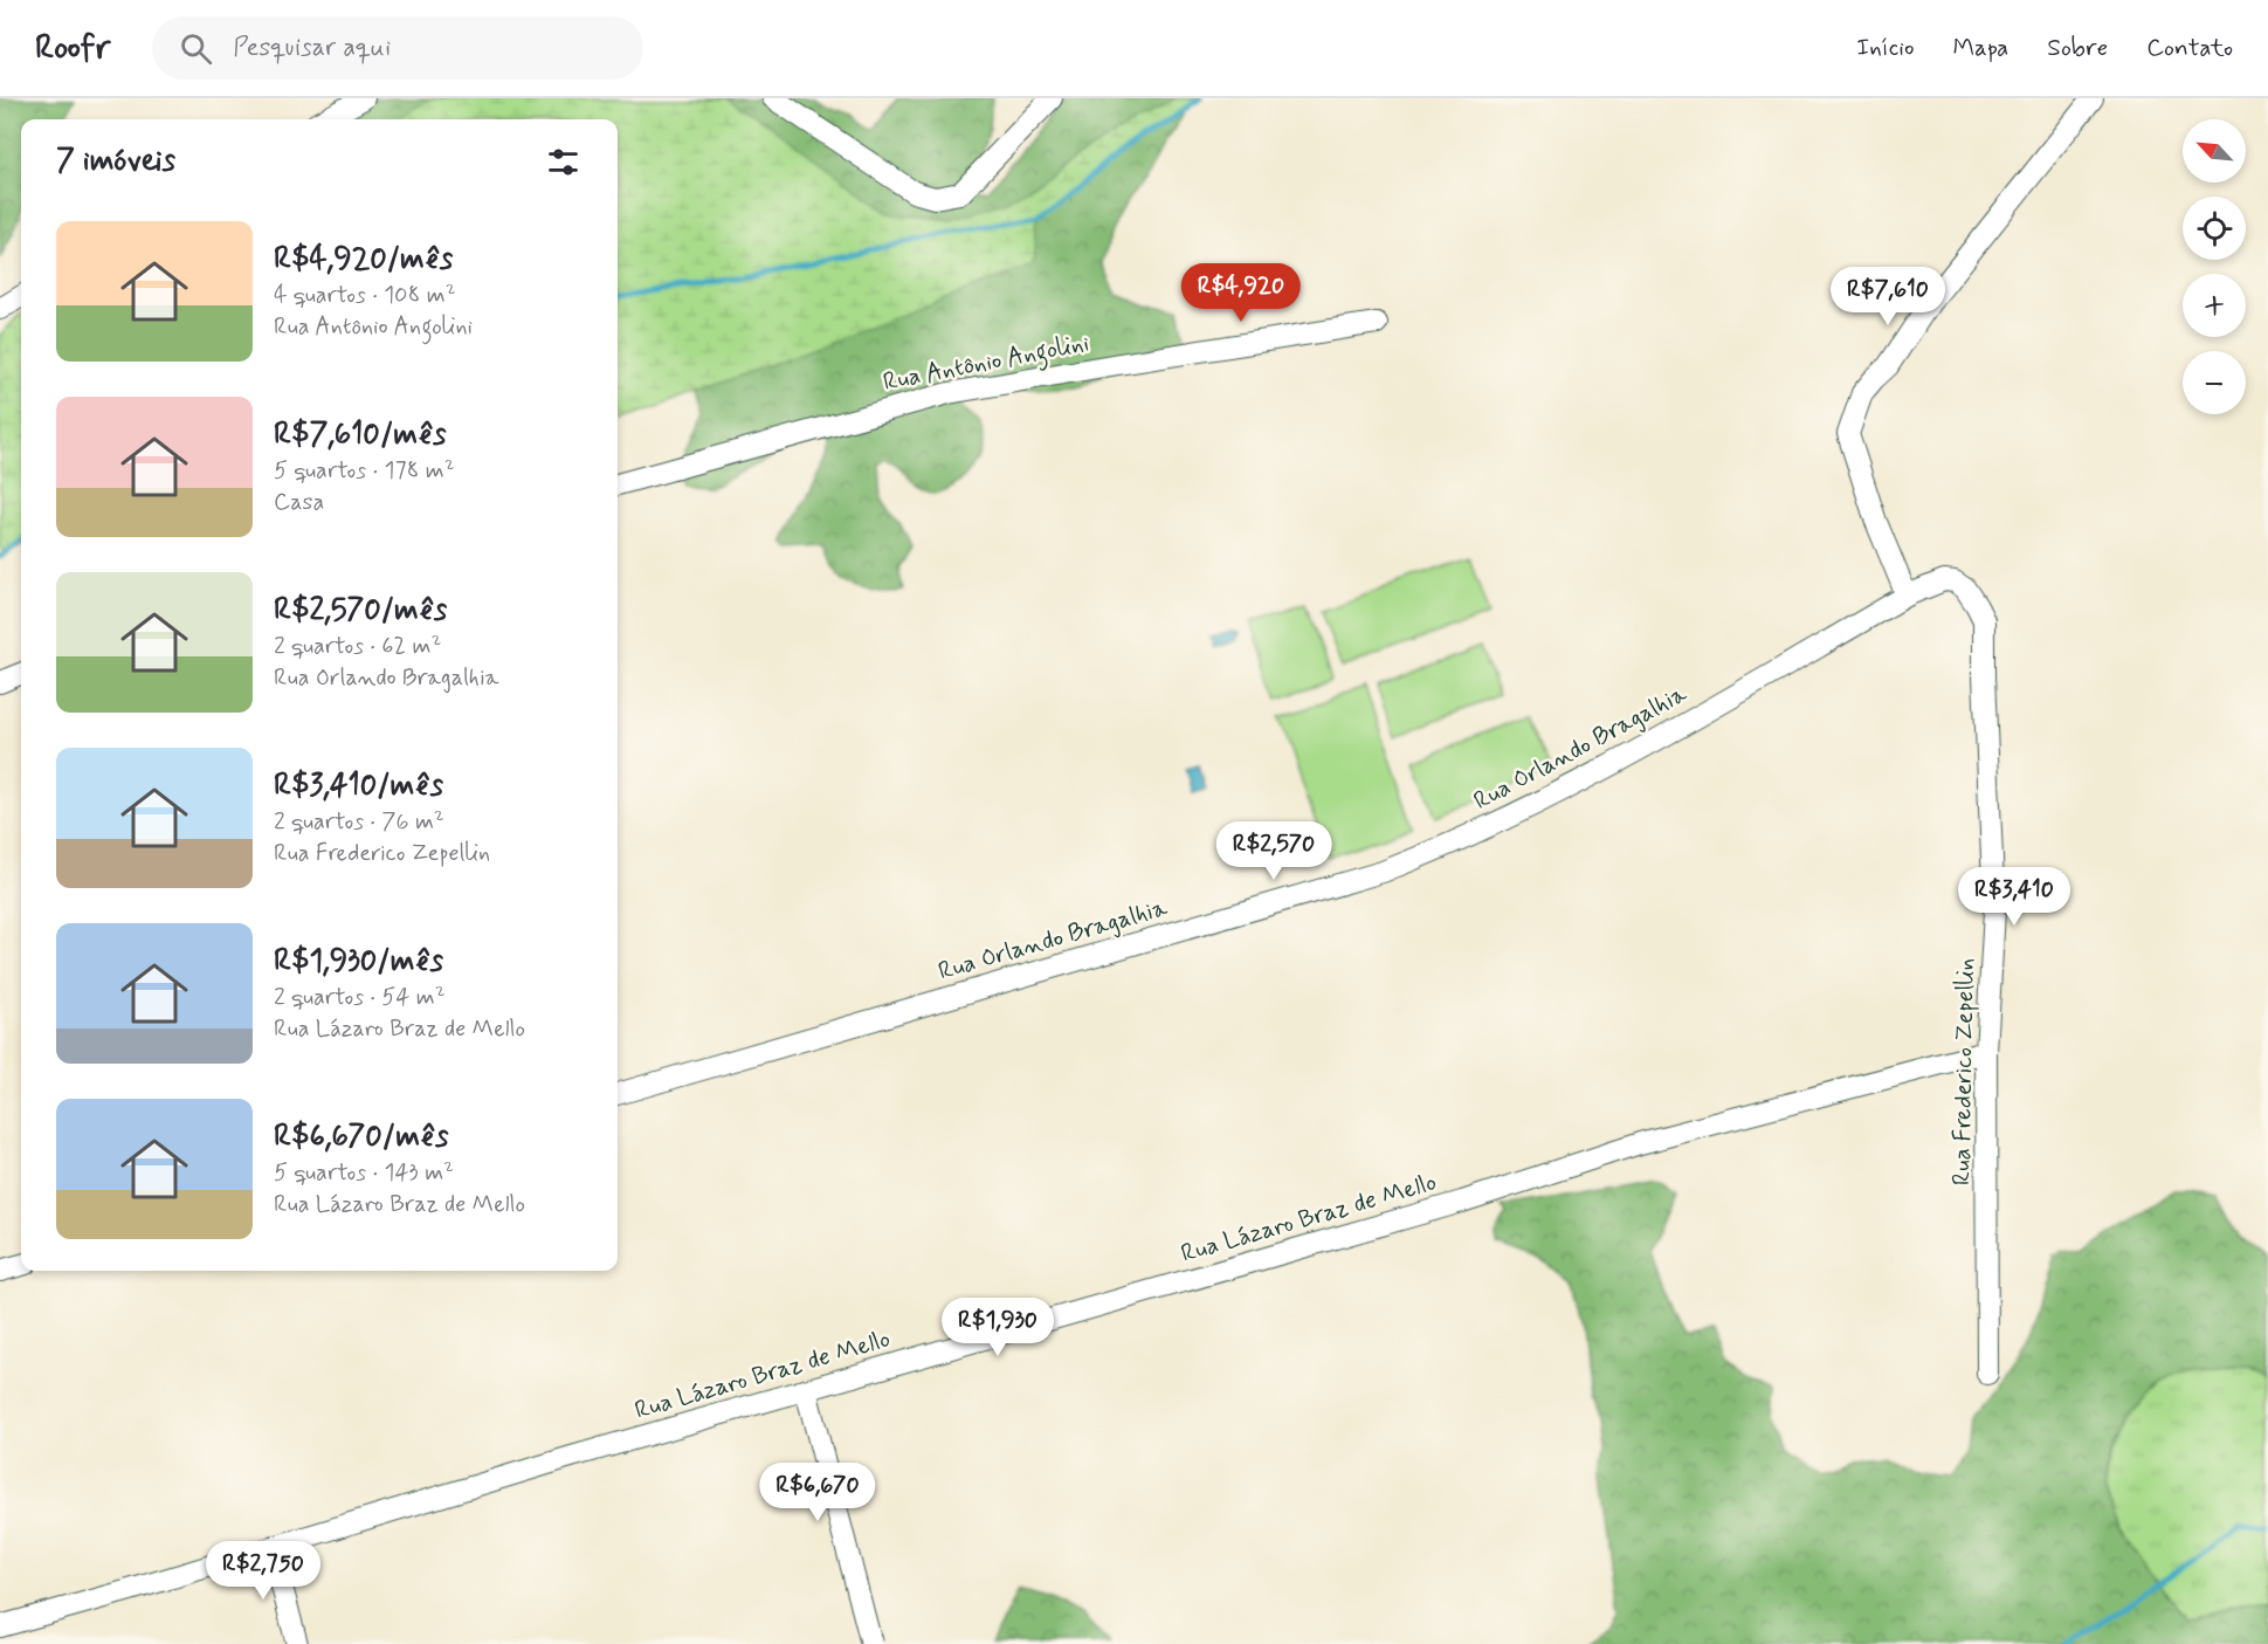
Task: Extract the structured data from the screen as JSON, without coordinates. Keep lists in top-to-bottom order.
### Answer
{
  "streets": {
    "street": [
      "Rua Antônio Angolini",
      "Rua Orlando Bragalhia",
      "Rua Frederico Zepellin",
      "Rua Lázaro Braz de Mello"
    ]
  },
  "crossings": [
    ["Rua Orlando Bragalhia", "Rua Frederico Zepellin"],
    ["Rua Frederico Zepellin", "Rua Lázaro Braz de Mello"]
  ],
  "north": "top left",
  "page": {
    "header": "Roofr",
    "search": "Pesquisar aqui",
    "nav": [
      "Início",
      "Mapa",
      "Sobre",
      "Contato"
    ],
    "map_buttons": ["+", "−"],
    "heading": "7 imóveis",
    "list": [
      {
        "name": "R$4,920/mês",
        "note": "4 quartos · 108 m² · Rua Antônio Angolini"
      },
      {
        "name": "R$7,610/mês",
        "note": "5 quartos · 178 m² · Casa"
      },
      {
        "name": "R$2,570/mês",
        "note": "2 quartos · 62 m² · Rua Orlando Bragalhia"
      },
      {
        "name": "R$3,410/mês",
        "note": "2 quartos · 76 m² · Rua Frederico Zepellin"
      },
      {
        "name": "R$1,930/mês",
        "note": "2 quartos · 54 m² · Rua Lázaro Braz de Mello"
      },
      {
        "name": "R$6,670/mês",
        "note": "5 quartos · 143 m² · Rua Lázaro Braz de Mello"
      }
    ],
    "price": [
      "R$4,920",
      "R$7,610",
      "R$2,570",
      "R$3,410",
      "R$1,930",
      "R$6,670",
      "R$2,750"
    ]
  }
}
